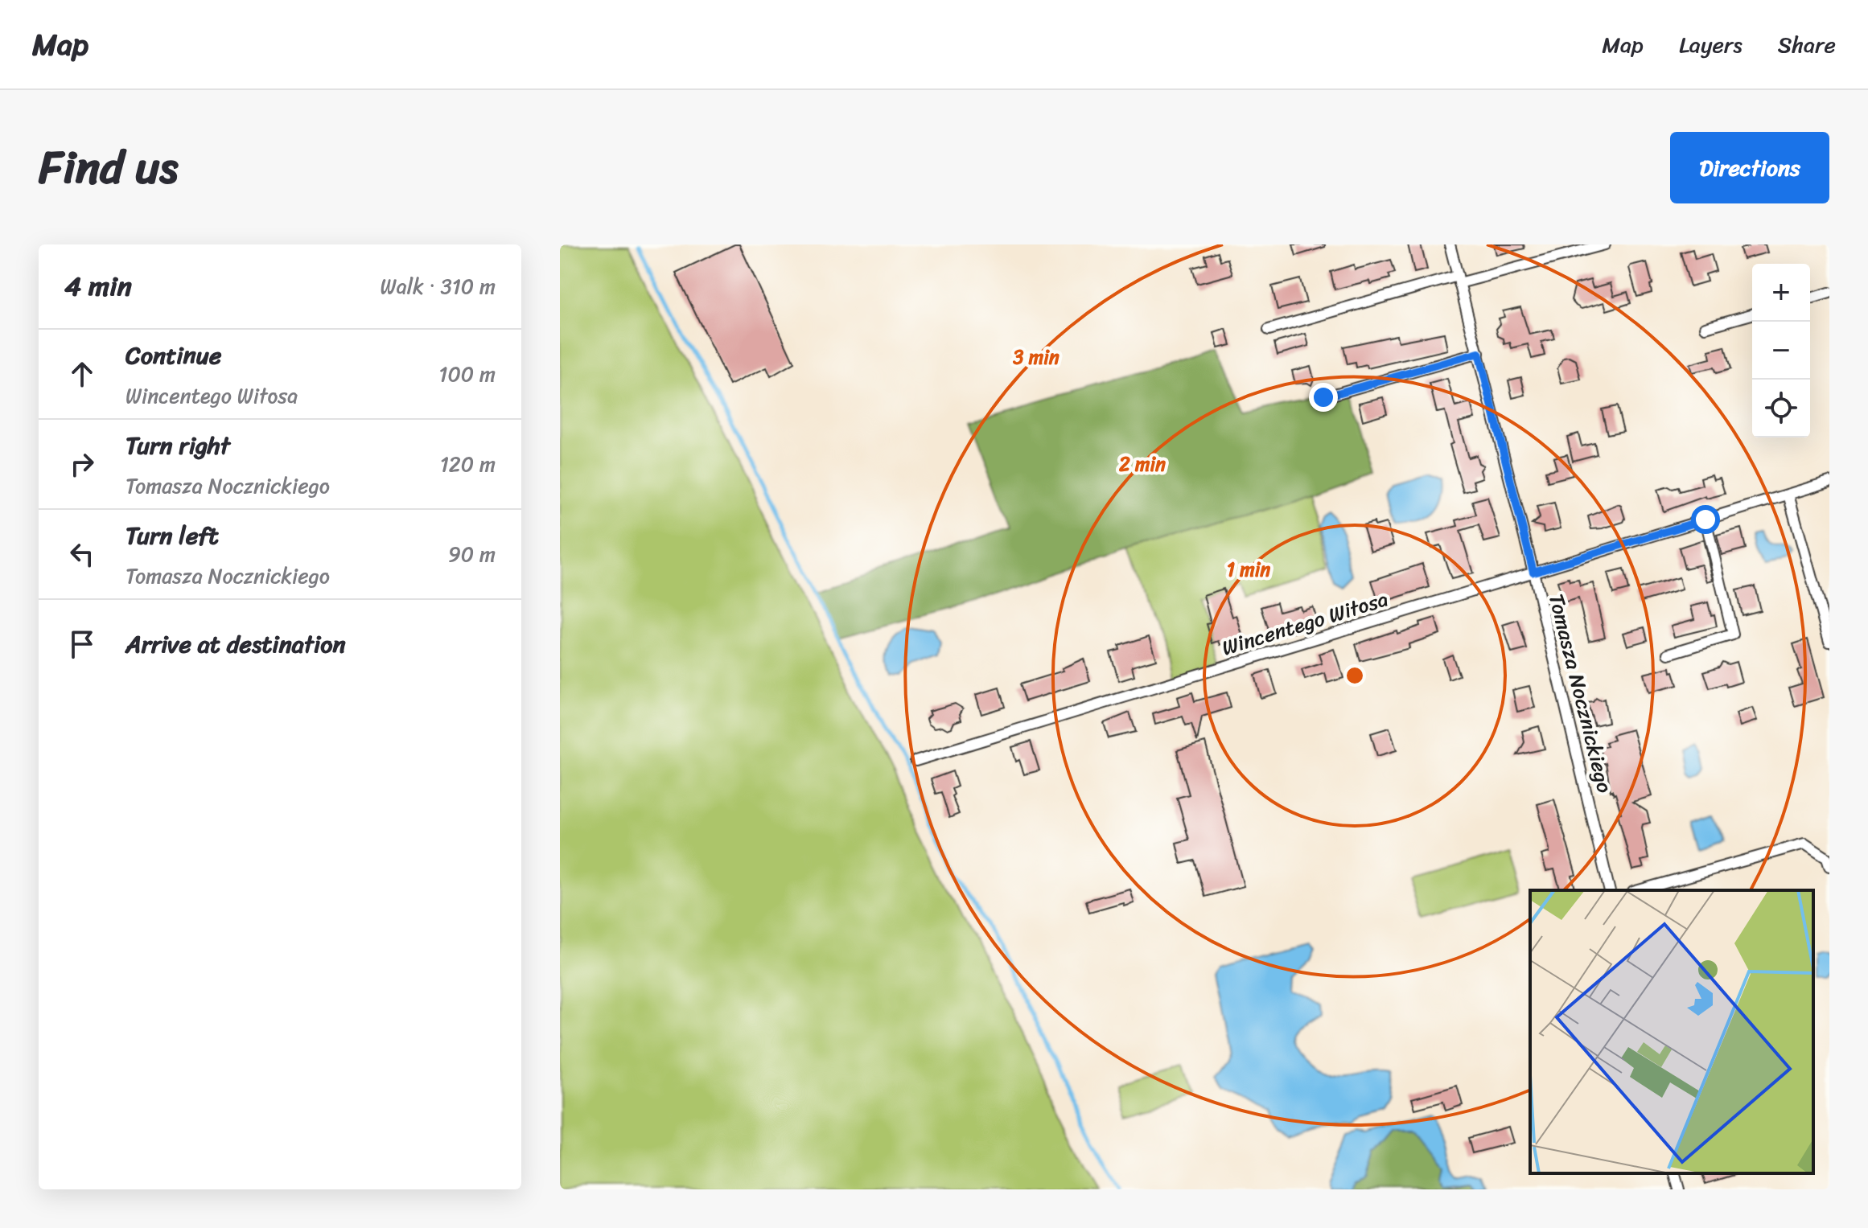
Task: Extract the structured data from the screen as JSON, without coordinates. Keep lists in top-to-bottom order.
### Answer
{
  "streets": {
    "street": ["Wincentego Witosa", "Tomasza Nocznickiego"]
  },
  "crossings": [
    ["Wincentego Witosa", "Tomasza Nocznickiego"]
  ],
  "page": {
    "header": "Map",
    "nav": ["Map", "Layers", "Share"],
    "title": "Find us",
    "buttons": "Directions",
    "heading": ["4 min", "Walk · 310 m"],
    "map_buttons": ["+", "−"],
    "list": [
      ["Continue", "Wincentego Witosa", "100 m"],
      ["Turn right", "Tomasza Nocznickiego", "120 m"],
      ["Turn left", "Tomasza Nocznickiego", "90 m"],
      "Arrive at destination"
    ]
  },
  "rings": ["3 min", "2 min", "1 min"]
}
